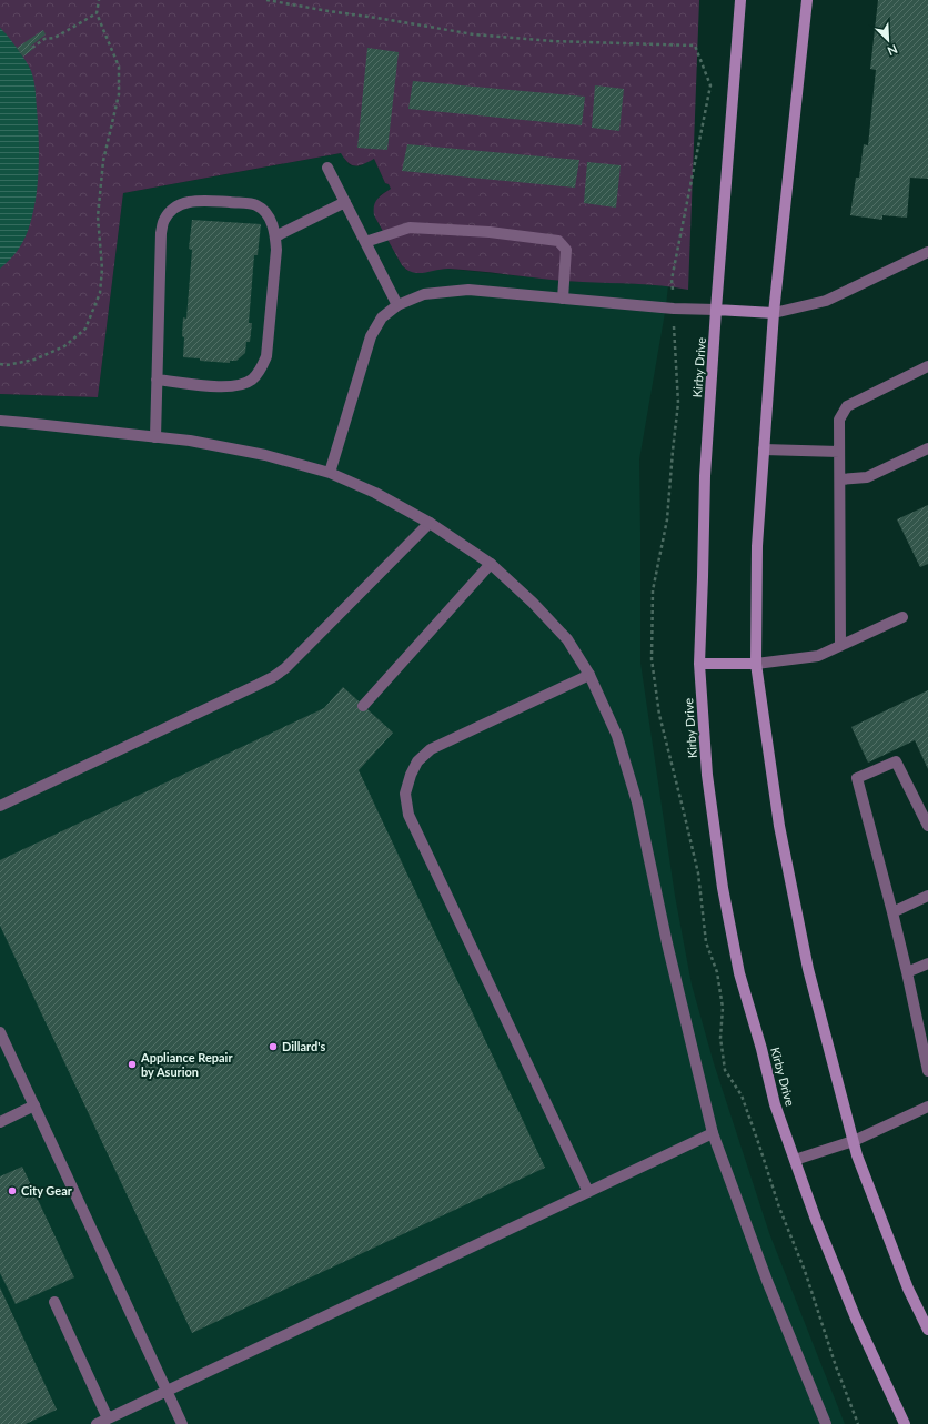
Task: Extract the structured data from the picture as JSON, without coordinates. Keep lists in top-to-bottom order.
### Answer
{
  "streets": {
    "main road": ["Kirby Drive"]
  },
  "places": ["Dillard's", "Appliance Repair by Asurion", "City Gear"],
  "north": "bottom right"
}
